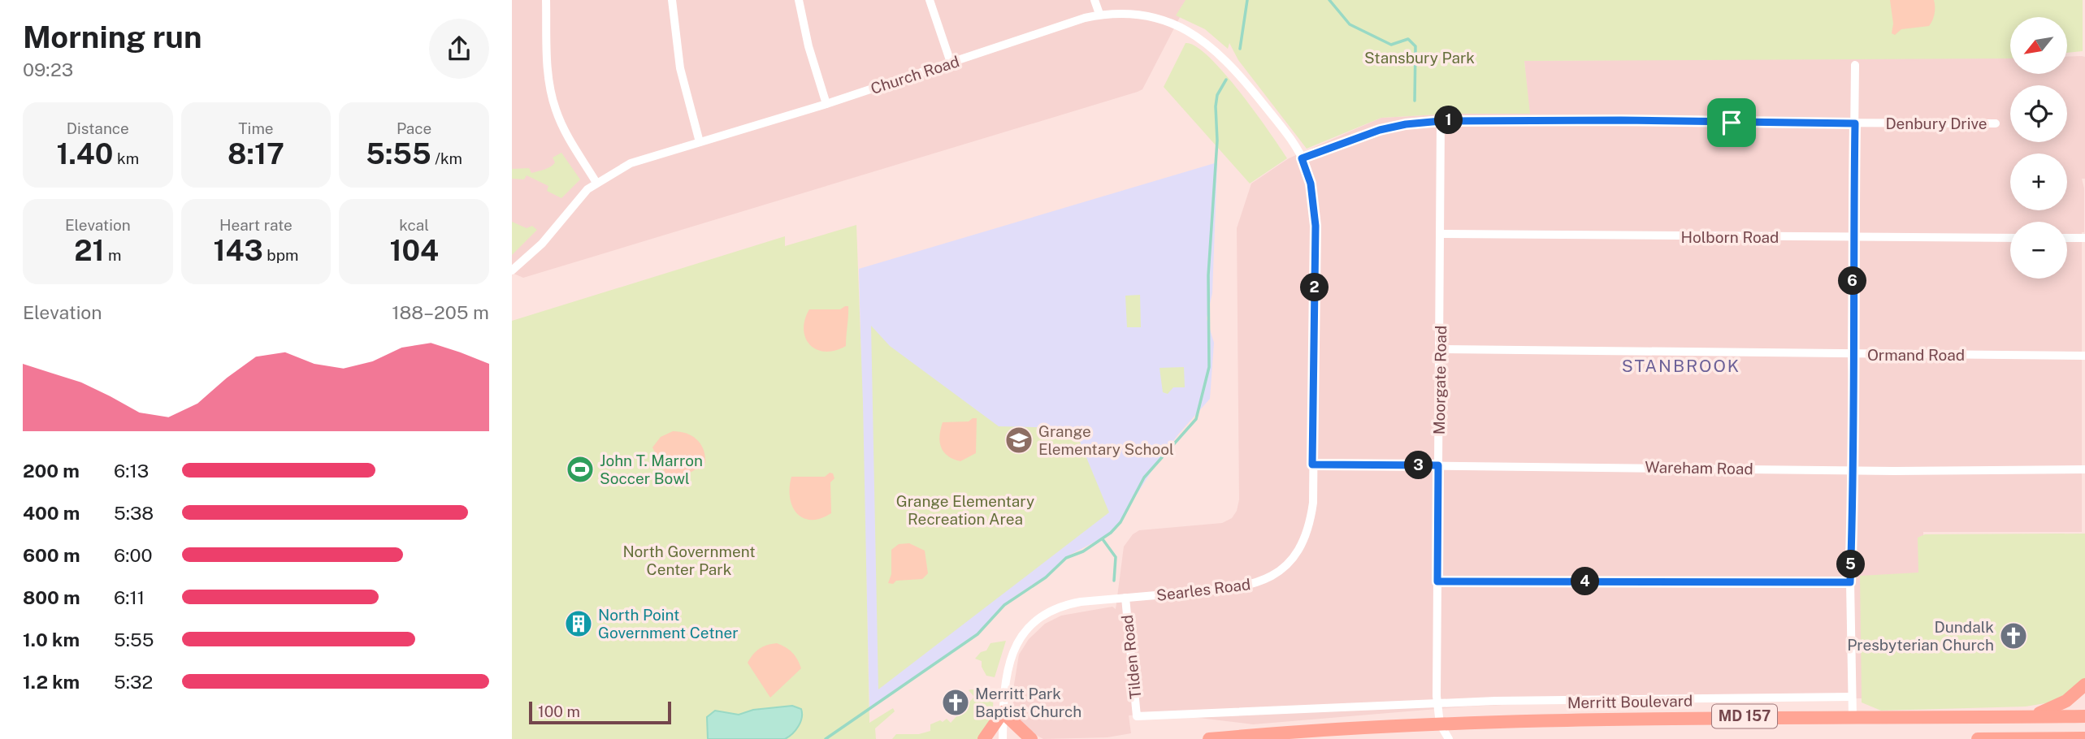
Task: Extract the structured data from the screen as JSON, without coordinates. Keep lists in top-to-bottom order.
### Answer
{
  "streets": {
    "main road": ["Merritt Boulevard", "MD 157"],
    "street": [
      "Church Road",
      "Denbury Drive",
      "Holborn Road",
      "Ormand Road",
      "Moorgate Road",
      "Wareham Road",
      "Searles Road",
      "Tilden Road"
    ]
  },
  "crossings": [
    ["Church Road", "Denbury Drive"],
    ["Church Road", "Searles Road"],
    ["Denbury Drive", "Moorgate Road"],
    ["Denbury Drive", "Searles Road"],
    ["Holborn Road", "Moorgate Road"],
    ["Ormand Road", "Moorgate Road"],
    ["Moorgate Road", "Wareham Road"],
    ["Moorgate Road", "Merritt Boulevard"],
    ["Wareham Road", "Searles Road"],
    ["Searles Road", "Tilden Road"],
    ["Tilden Road", "Merritt Boulevard"],
    ["Merritt Boulevard", "MD 157"]
  ],
  "districts": ["STANBROOK"],
  "parks": ["Stansbury Park", "Grange Elementary Recreation Area", "North Government Center Park"],
  "places": {
    "school or university": ["Grange Elementary School"],
    "sports": ["John T. Marron Soccer Bowl"],
    "building": ["North Point Government Cetner"],
    "church": ["Dundalk Presbyterian Church", "Merritt Park Baptist Church"]
  },
  "scale_bar": "100 m",
  "north": "bottom left",
  "page": {
    "heading": ["Morning run", "09:23"],
    "map_buttons": ["+", "−"],
    "stats": [
      ["Distance", "1.40 km"],
      ["Time", "8:17"],
      ["Pace", "5:55 /km"],
      ["Elevation", "21 m"],
      ["Heart rate", "143 bpm"],
      ["kcal", "104"]
    ],
    "pins": [
      "1",
      "6",
      "2",
      "3",
      "5",
      "4"
    ],
    "chart": ["Elevation", "188–205 m"],
    "list": [
      {
        "name": "200 m",
        "note": "6:13"
      },
      {
        "name": "400 m",
        "note": "5:38"
      },
      {
        "name": "600 m",
        "note": "6:00"
      },
      {
        "name": "800 m",
        "note": "6:11"
      },
      {
        "name": "1.0 km",
        "note": "5:55"
      },
      {
        "name": "1.2 km",
        "note": "5:32"
      }
    ],
    "scale": "100 m"
  }
}
